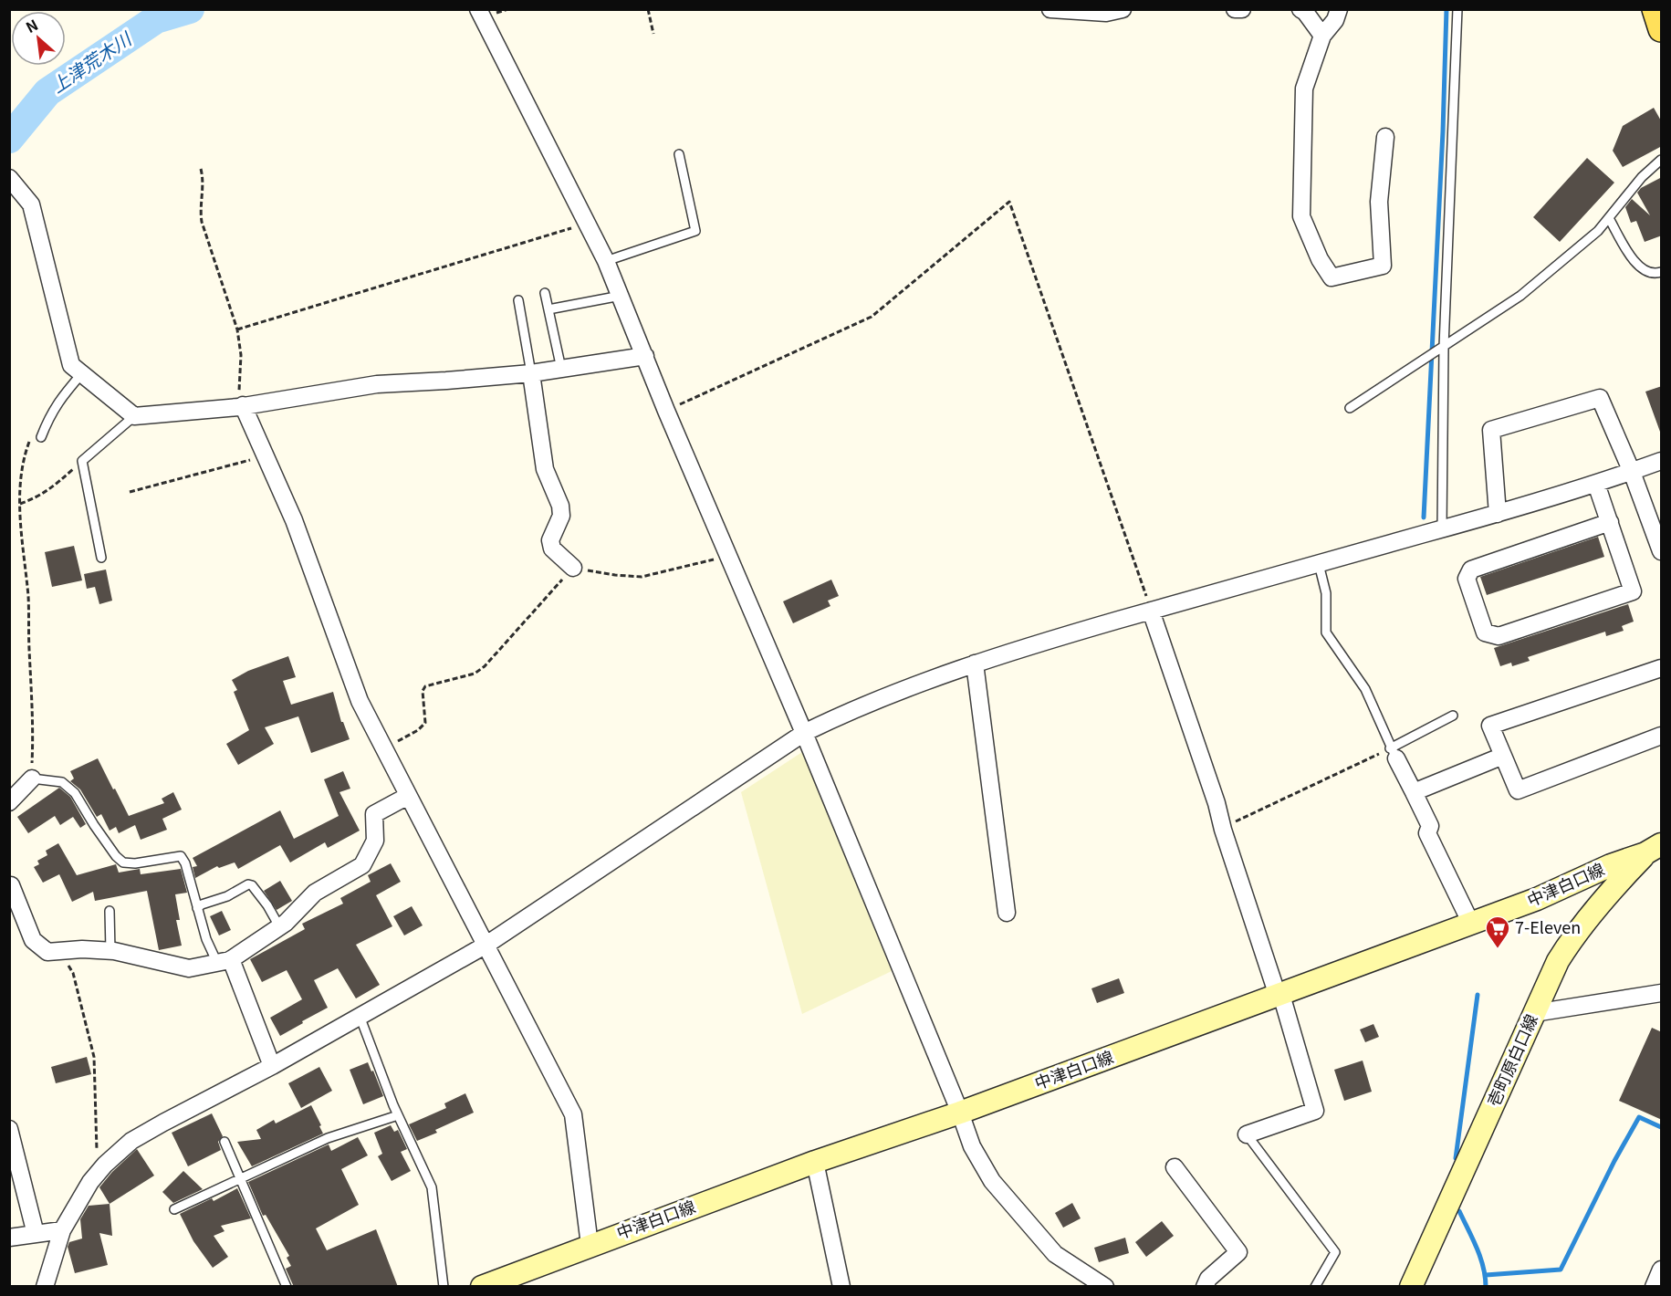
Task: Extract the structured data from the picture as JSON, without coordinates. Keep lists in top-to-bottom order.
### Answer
{
  "streets": {
    "main road": ["中津白口線", "壱町原白口線"]
  },
  "crossings": [
    ["中津白口線", "壱町原白口線"]
  ],
  "water": ["上津荒木川"],
  "places": {
    "supermarket": ["7-Eleven"]
  },
  "north": "top left"
}
